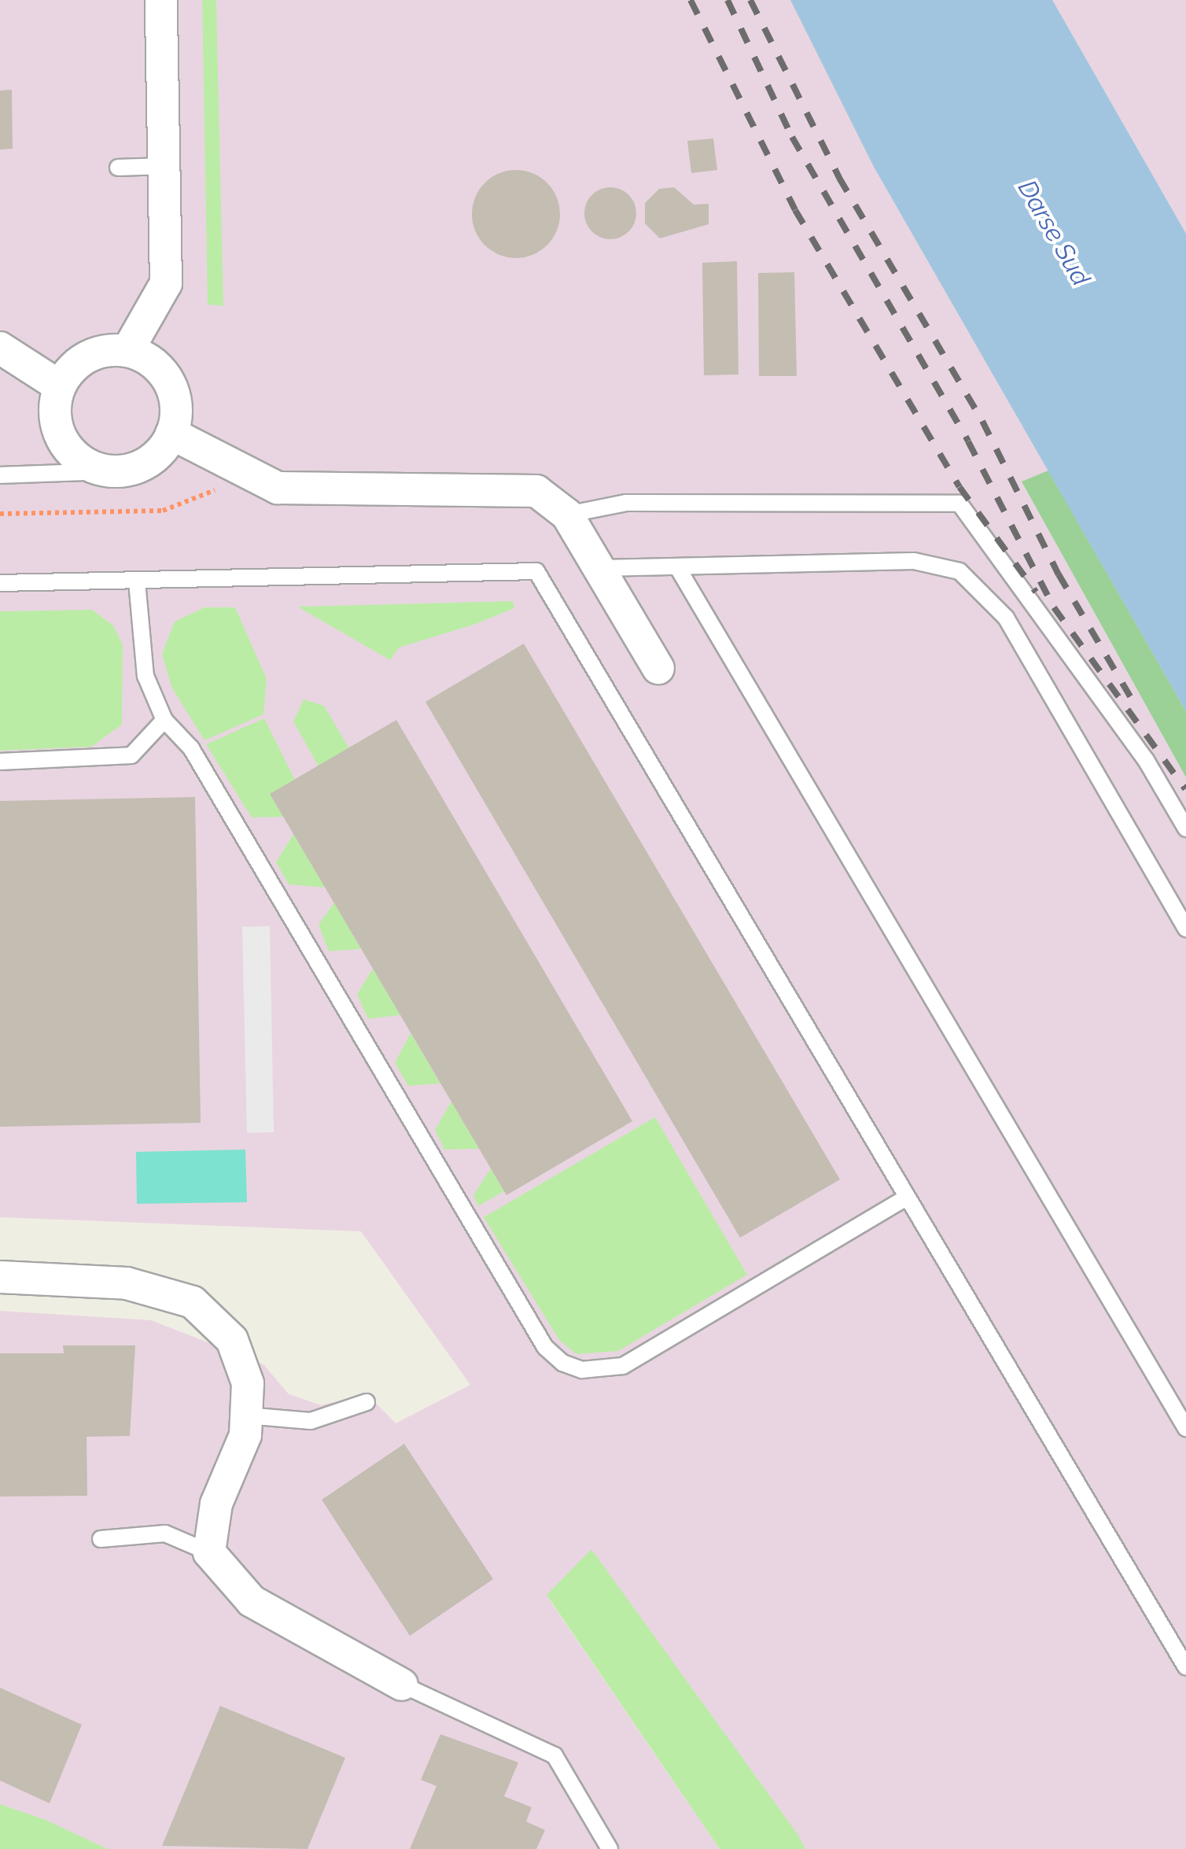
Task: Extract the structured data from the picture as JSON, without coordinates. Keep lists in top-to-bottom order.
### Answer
{
  "water": ["Darse Sud"]
}
